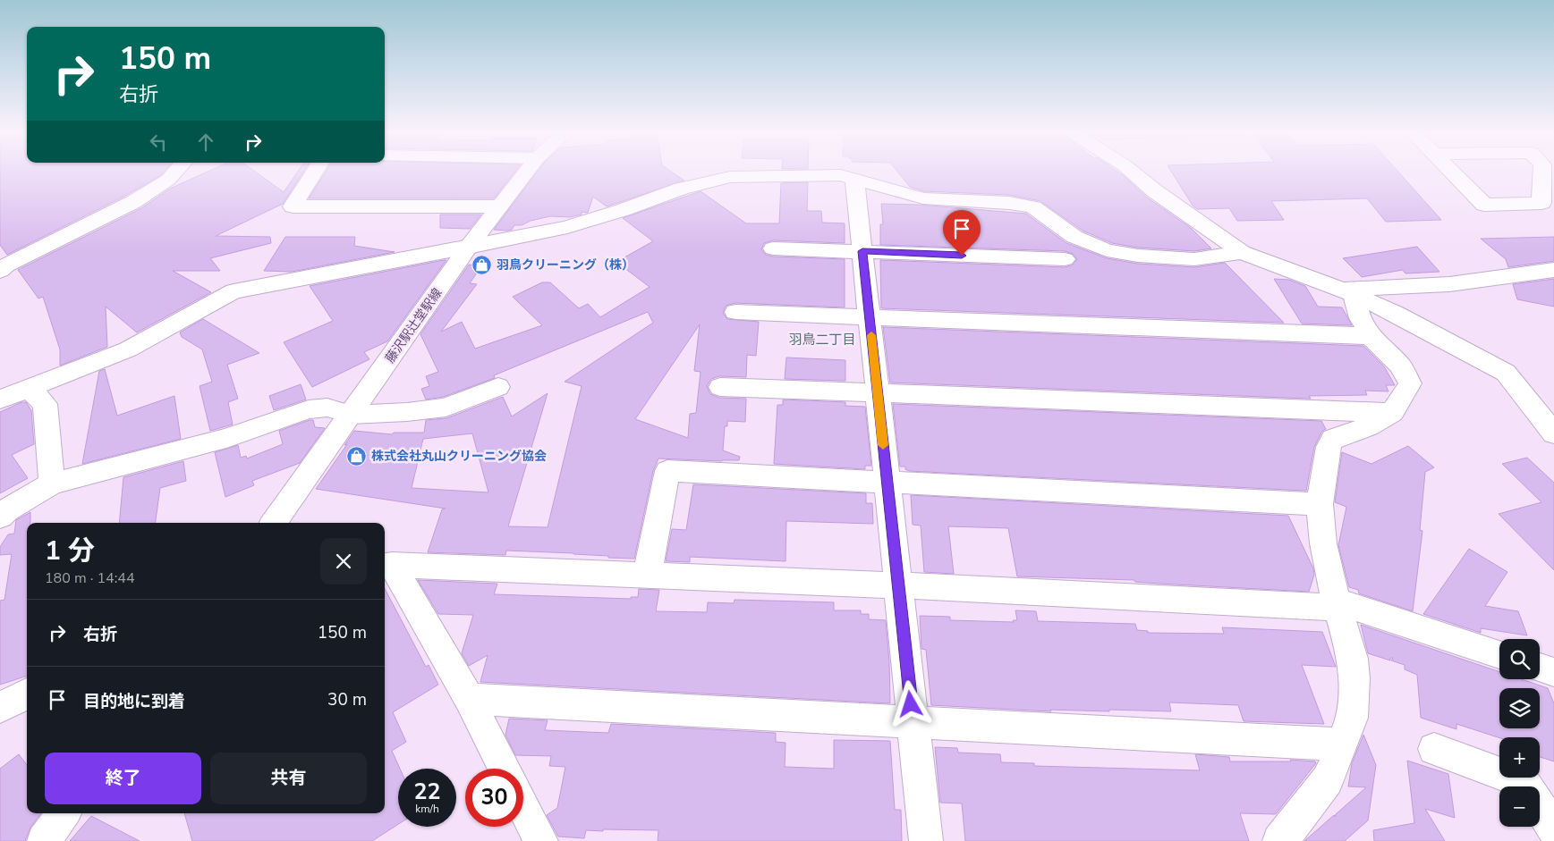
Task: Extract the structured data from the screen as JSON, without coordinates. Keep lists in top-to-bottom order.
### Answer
{
  "streets": {
    "street": ["藤沢駅辻堂駅線"]
  },
  "districts": ["羽鳥二丁目"],
  "places": {
    "shop": ["羽鳥クリーニング（株）", "株式会社丸山クリーニング協会"]
  },
  "page": {
    "turn": ["150 m", "右折"],
    "heading": ["1 分", "180 m · 14:44"],
    "list": [
      {
        "name": "右折",
        "value": "150 m"
      },
      {
        "name": "目的地に到着",
        "value": "30 m"
      }
    ],
    "map_buttons": ["+", "−"],
    "buttons": ["終了", "共有"],
    "speed": "22 km/h",
    "limit": "30"
  }
}
